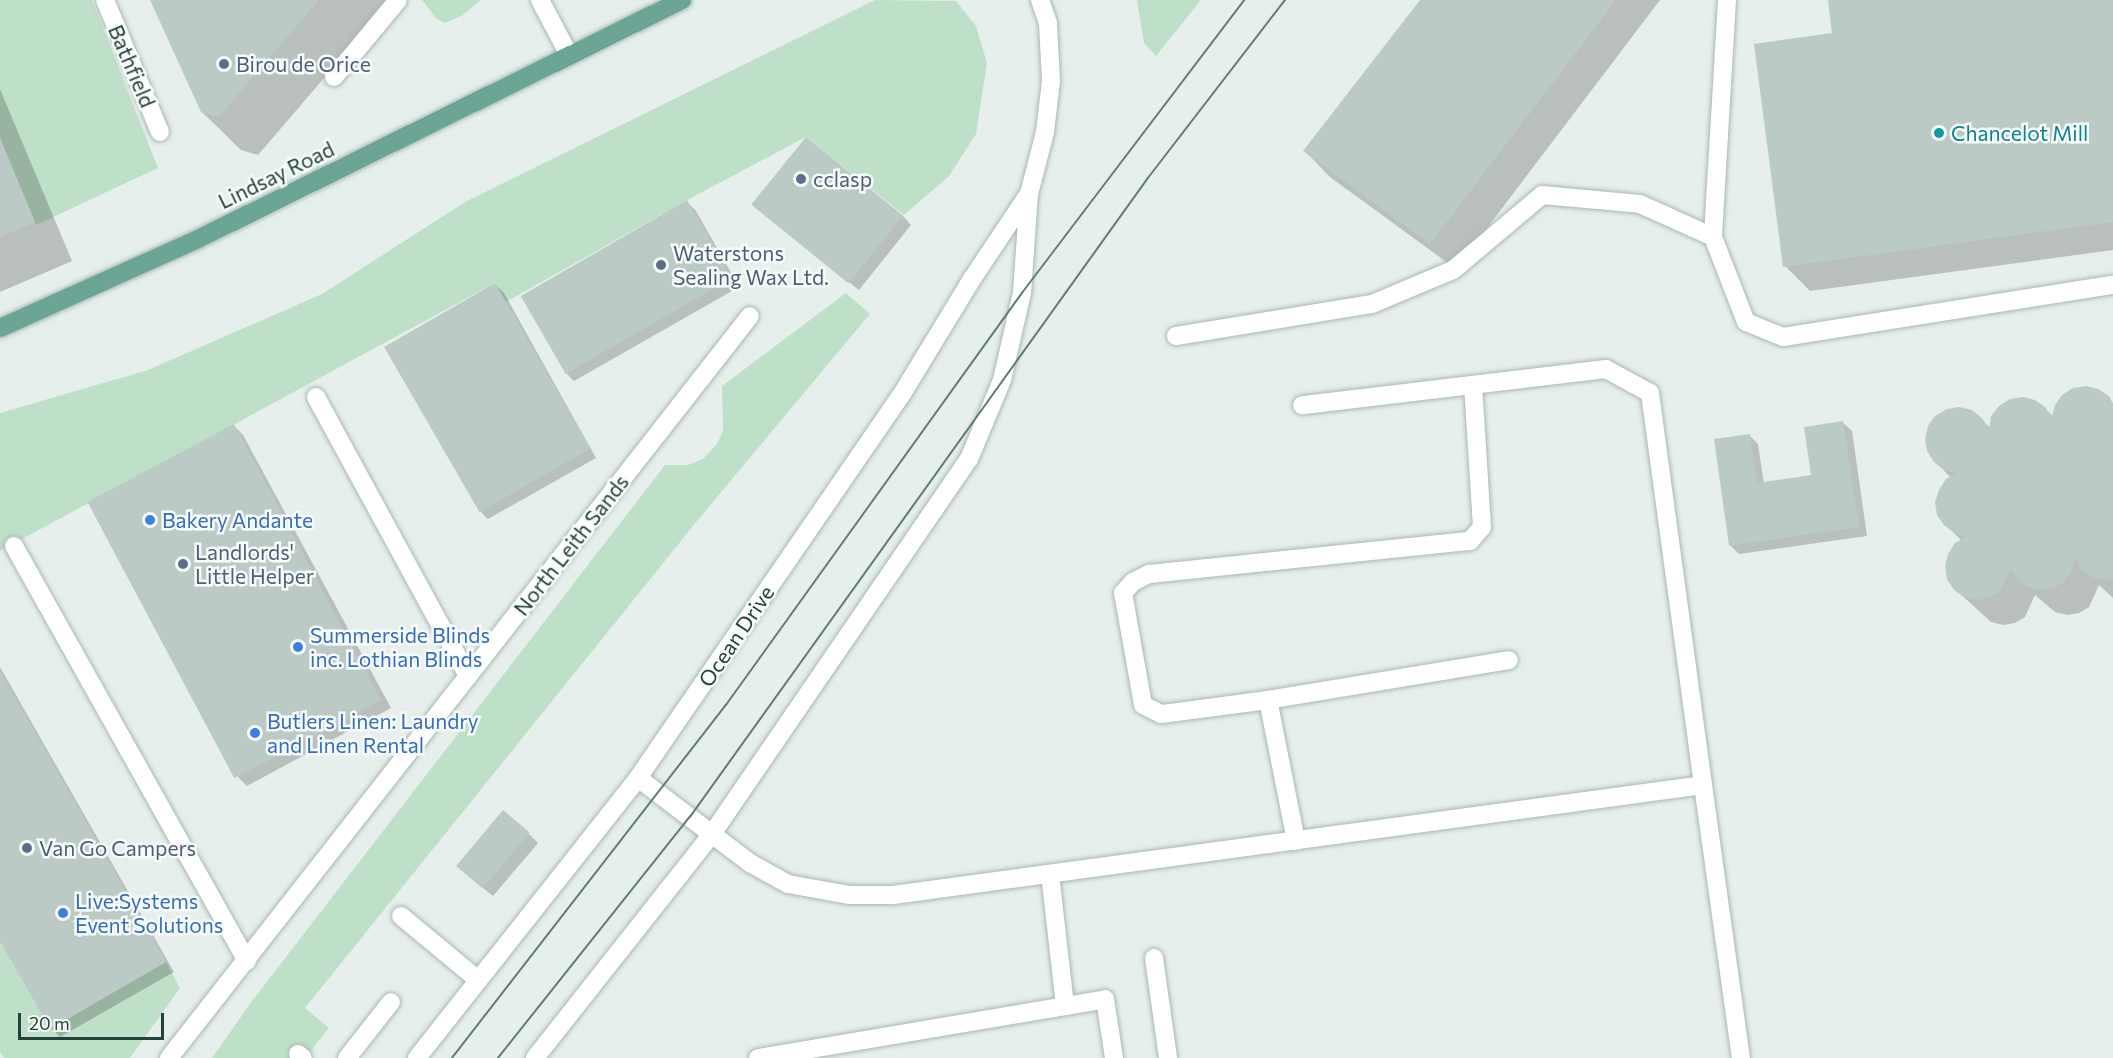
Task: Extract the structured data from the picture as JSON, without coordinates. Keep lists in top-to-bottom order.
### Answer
{
  "streets": {
    "main road": ["Lindsay Road"],
    "street": ["Bathfield", "North Leith Sands", "Ocean Drive"]
  },
  "places": [
    "Birou de Orice",
    "Chancelot Mill",
    "cclasp",
    "Waterstons Sealing Wax Ltd.",
    "Bakery Andante",
    "Landlords' Little Helper",
    "Summerside Blinds inc. Lothian Blinds",
    "Butlers Linen: Laundry and Linen Rental",
    "Van Go Campers",
    "Live:Systems Event Solutions"
  ],
  "scale_bar": "20 m"
}
